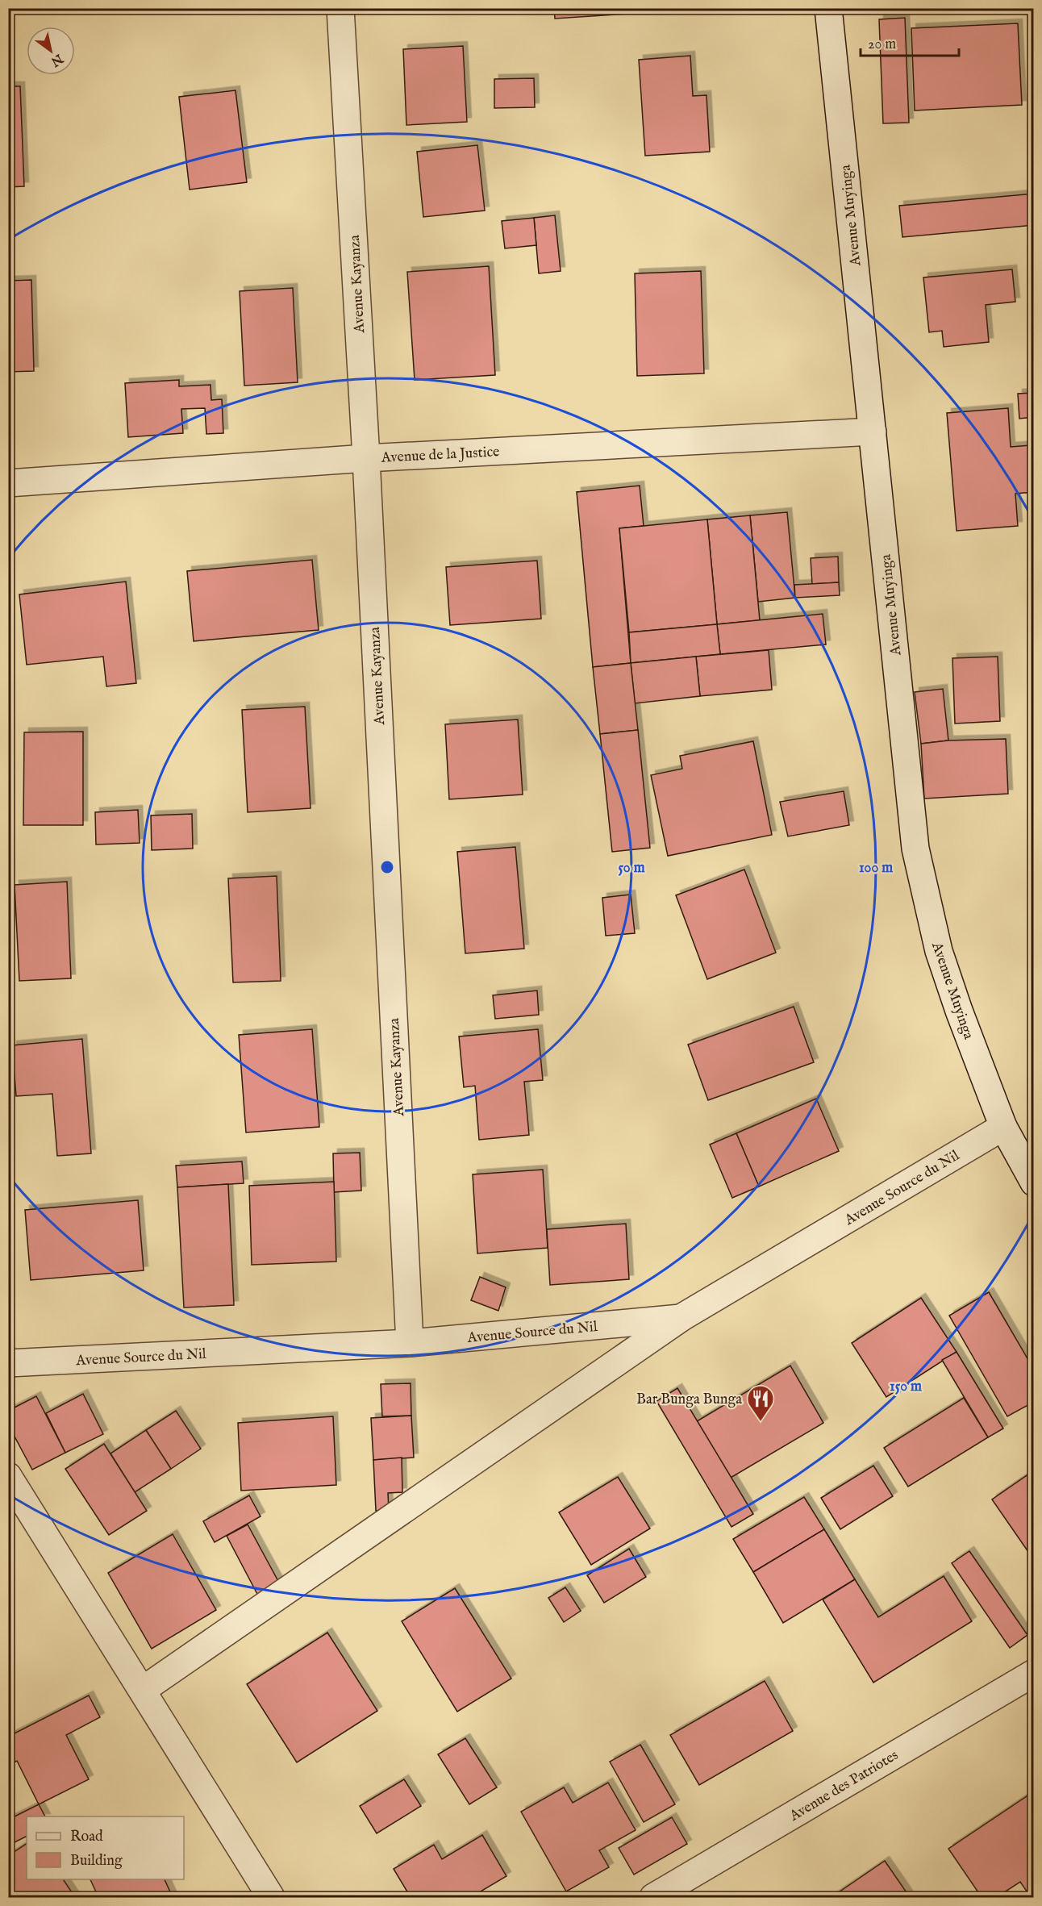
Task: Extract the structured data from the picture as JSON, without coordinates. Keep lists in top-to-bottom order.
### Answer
{
  "streets": {
    "street": [
      "Avenue Muyinga",
      "Avenue Kayanza",
      "Avenue de la Justice",
      "Avenue Source du Nil",
      "Avenue des Patriotes"
    ]
  },
  "crossings": [
    ["Avenue Muyinga", "Avenue de la Justice"],
    ["Avenue Muyinga", "Avenue Source du Nil"],
    ["Avenue Kayanza", "Avenue de la Justice"],
    ["Avenue Kayanza", "Avenue Source du Nil"]
  ],
  "places": {
    "restaurant": ["Bar Bunga Bunga"]
  },
  "legend": ["Road", "Building"],
  "scale_bar": "20 m",
  "north": "bottom right",
  "rings": ["50 m", "100 m", "150 m"]
}
